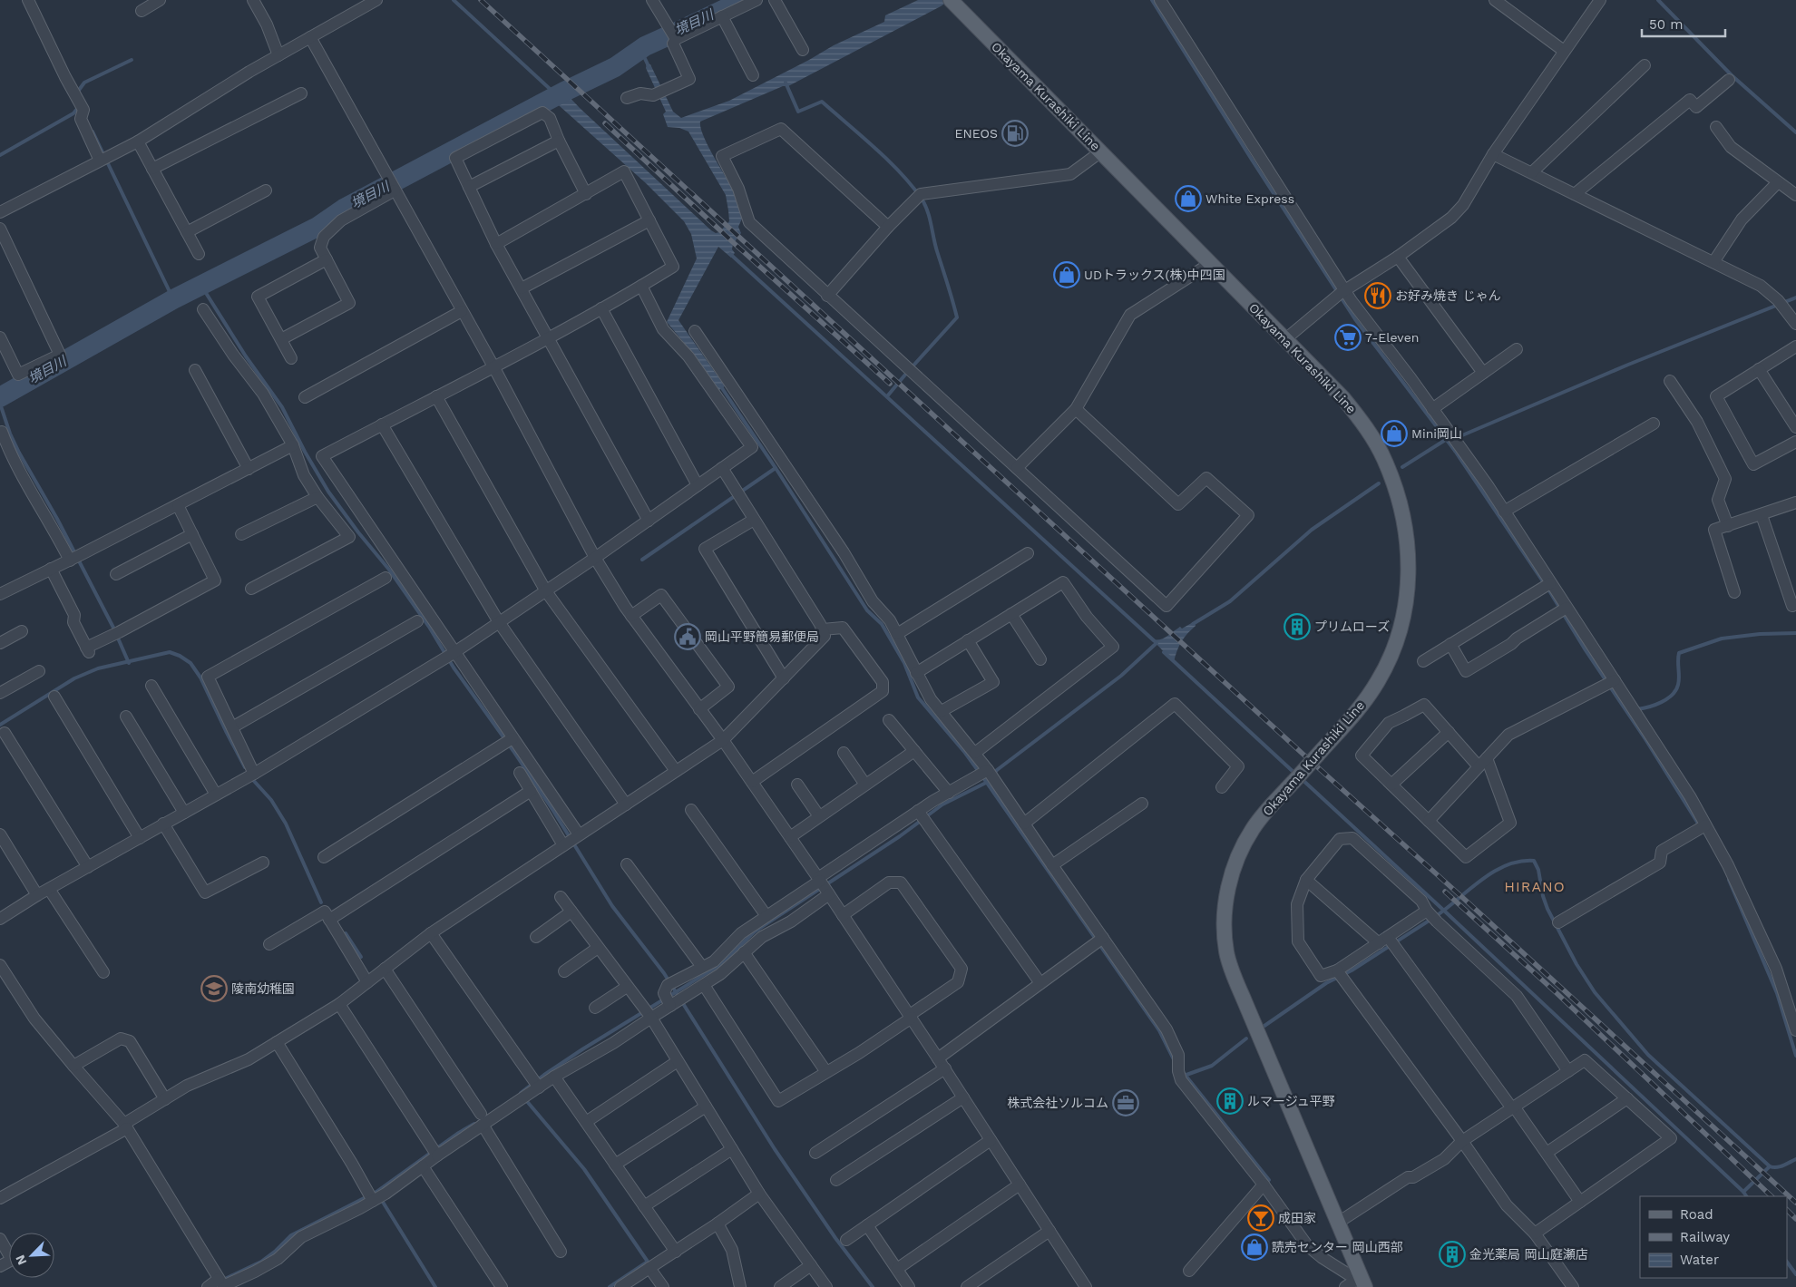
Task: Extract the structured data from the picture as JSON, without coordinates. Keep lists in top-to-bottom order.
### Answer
{
  "streets": {
    "main road": ["Okayama Kurashiki Line"]
  },
  "districts": ["HIRANO"],
  "water": ["境目川"],
  "places": {
    "fuel station": ["ENEOS"],
    "shop": [
      "White Express",
      "UDトラックス(株)中四国",
      "Mini岡山",
      "読売センター 岡山西部"
    ],
    "restaurant": ["お好み焼き じゃん"],
    "supermarket": ["7-Eleven"],
    "building": ["プリムローズ", "ルマージュ平野", "金光薬局 岡山庭瀬店"],
    "public building": ["岡山平野簡易郵便局"],
    "school or university": ["陵南幼稚園"],
    "office": ["株式会社ソルコム"],
    "bar": ["成田家"]
  },
  "legend": ["Road", "Railway", "Water"],
  "scale_bar": "50 m",
  "north": "bottom left"
}
